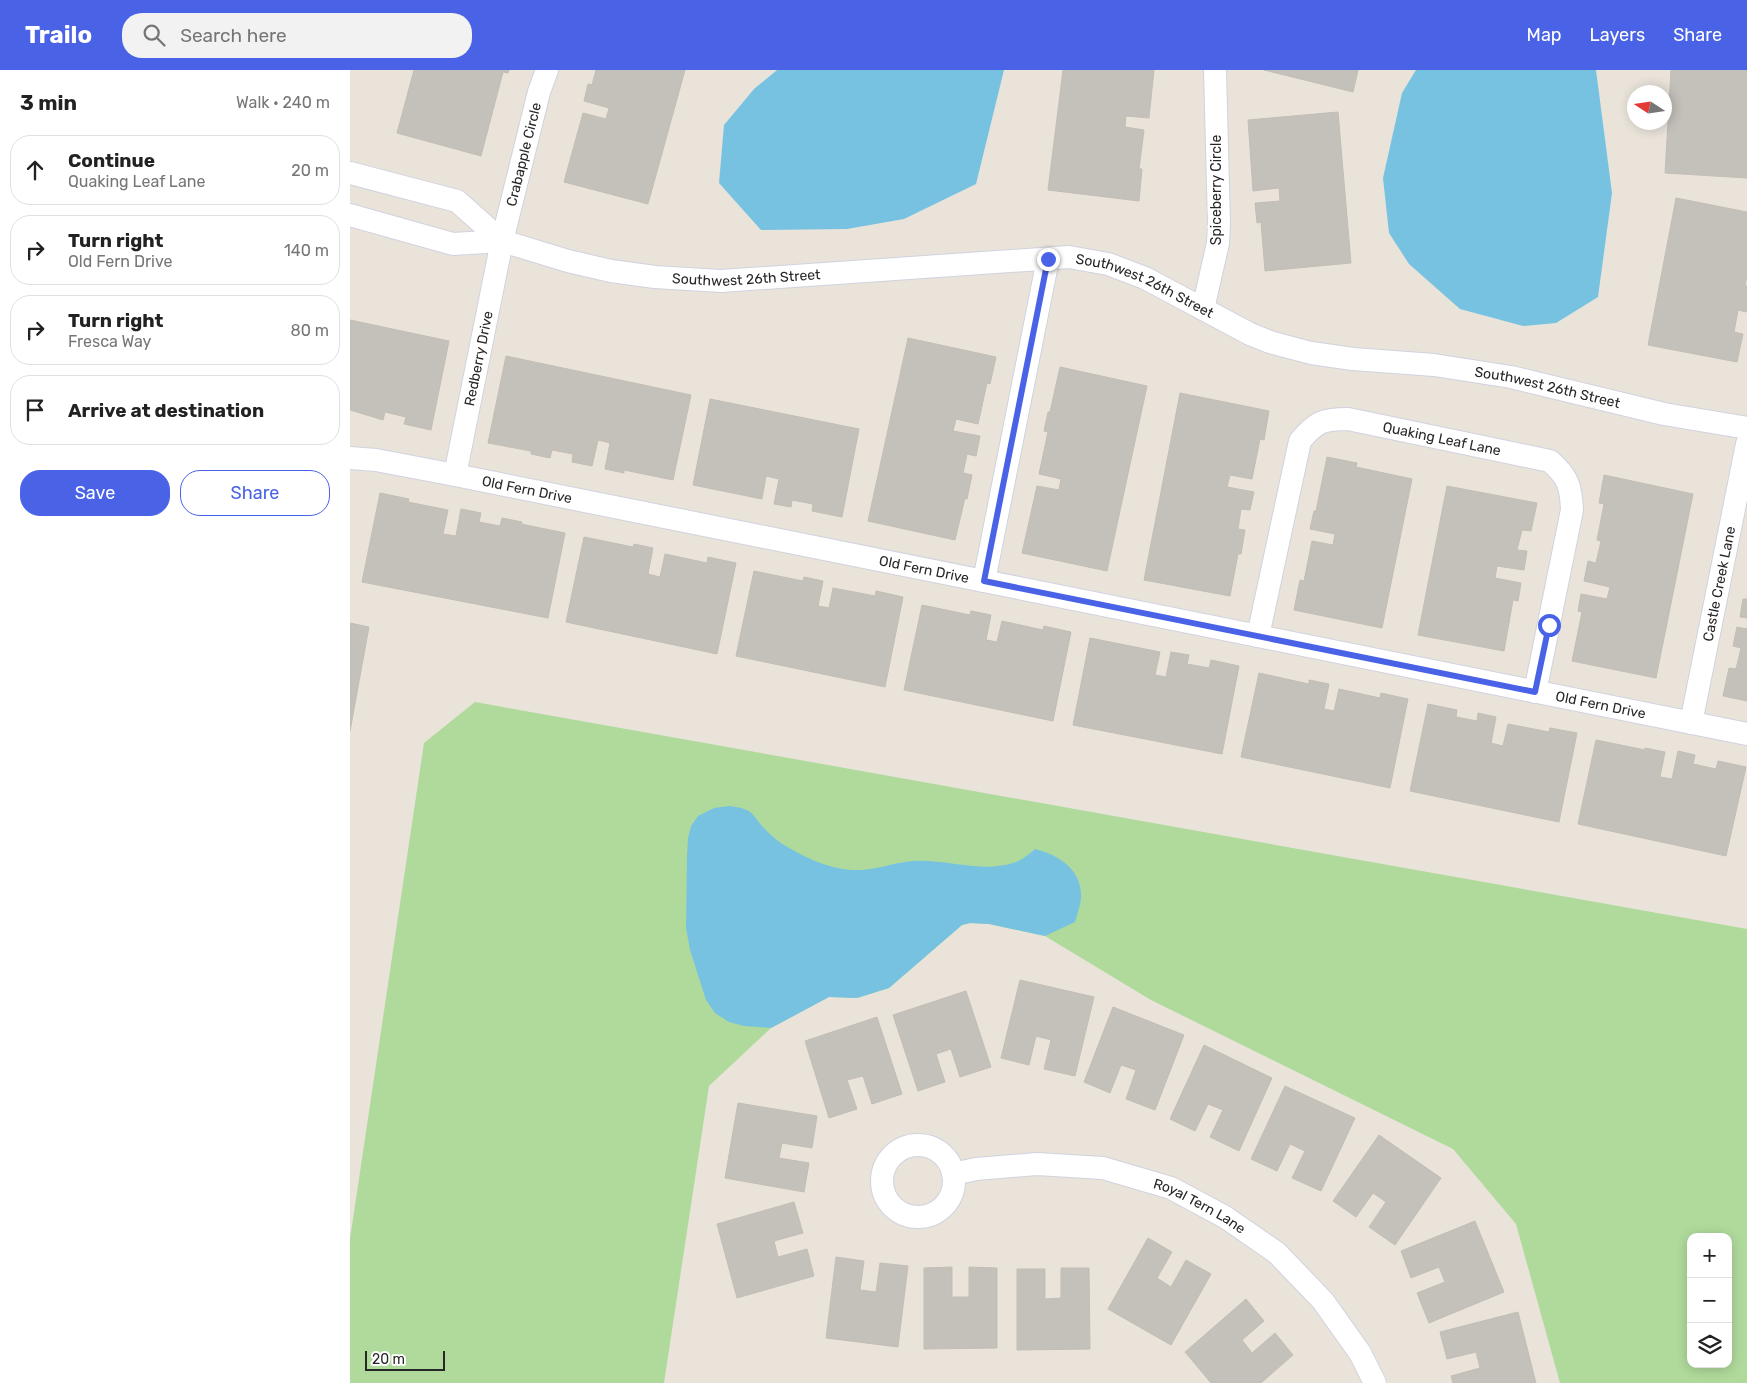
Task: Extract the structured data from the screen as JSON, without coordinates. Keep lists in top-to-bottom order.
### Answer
{
  "streets": {
    "street": [
      "Crabapple Circle",
      "Spiceberry Circle",
      "Southwest 26th Street",
      "Redberry Drive",
      "Quaking Leaf Lane",
      "Old Fern Drive",
      "Castle Creek Lane",
      "Royal Tern Lane"
    ]
  },
  "crossings": [
    ["Crabapple Circle", "Southwest 26th Street"],
    ["Crabapple Circle", "Redberry Drive"],
    ["Spiceberry Circle", "Southwest 26th Street"],
    ["Southwest 26th Street", "Redberry Drive"],
    ["Redberry Drive", "Old Fern Drive"],
    ["Quaking Leaf Lane", "Old Fern Drive"],
    ["Old Fern Drive", "Castle Creek Lane"]
  ],
  "scale_bar": "20 m",
  "north": "left",
  "page": {
    "header": "Trailo",
    "search": "Search here",
    "nav": ["Map", "Layers", "Share"],
    "heading": ["3 min", "Walk · 240 m"],
    "list": [
      ["Continue", "Quaking Leaf Lane", "20 m"],
      ["Turn right", "Old Fern Drive", "140 m"],
      ["Turn right", "Fresca Way", "80 m"],
      "Arrive at destination"
    ],
    "buttons": ["Save", "Share"],
    "map_buttons": ["+", "−"],
    "scale": "20 m"
  }
}
